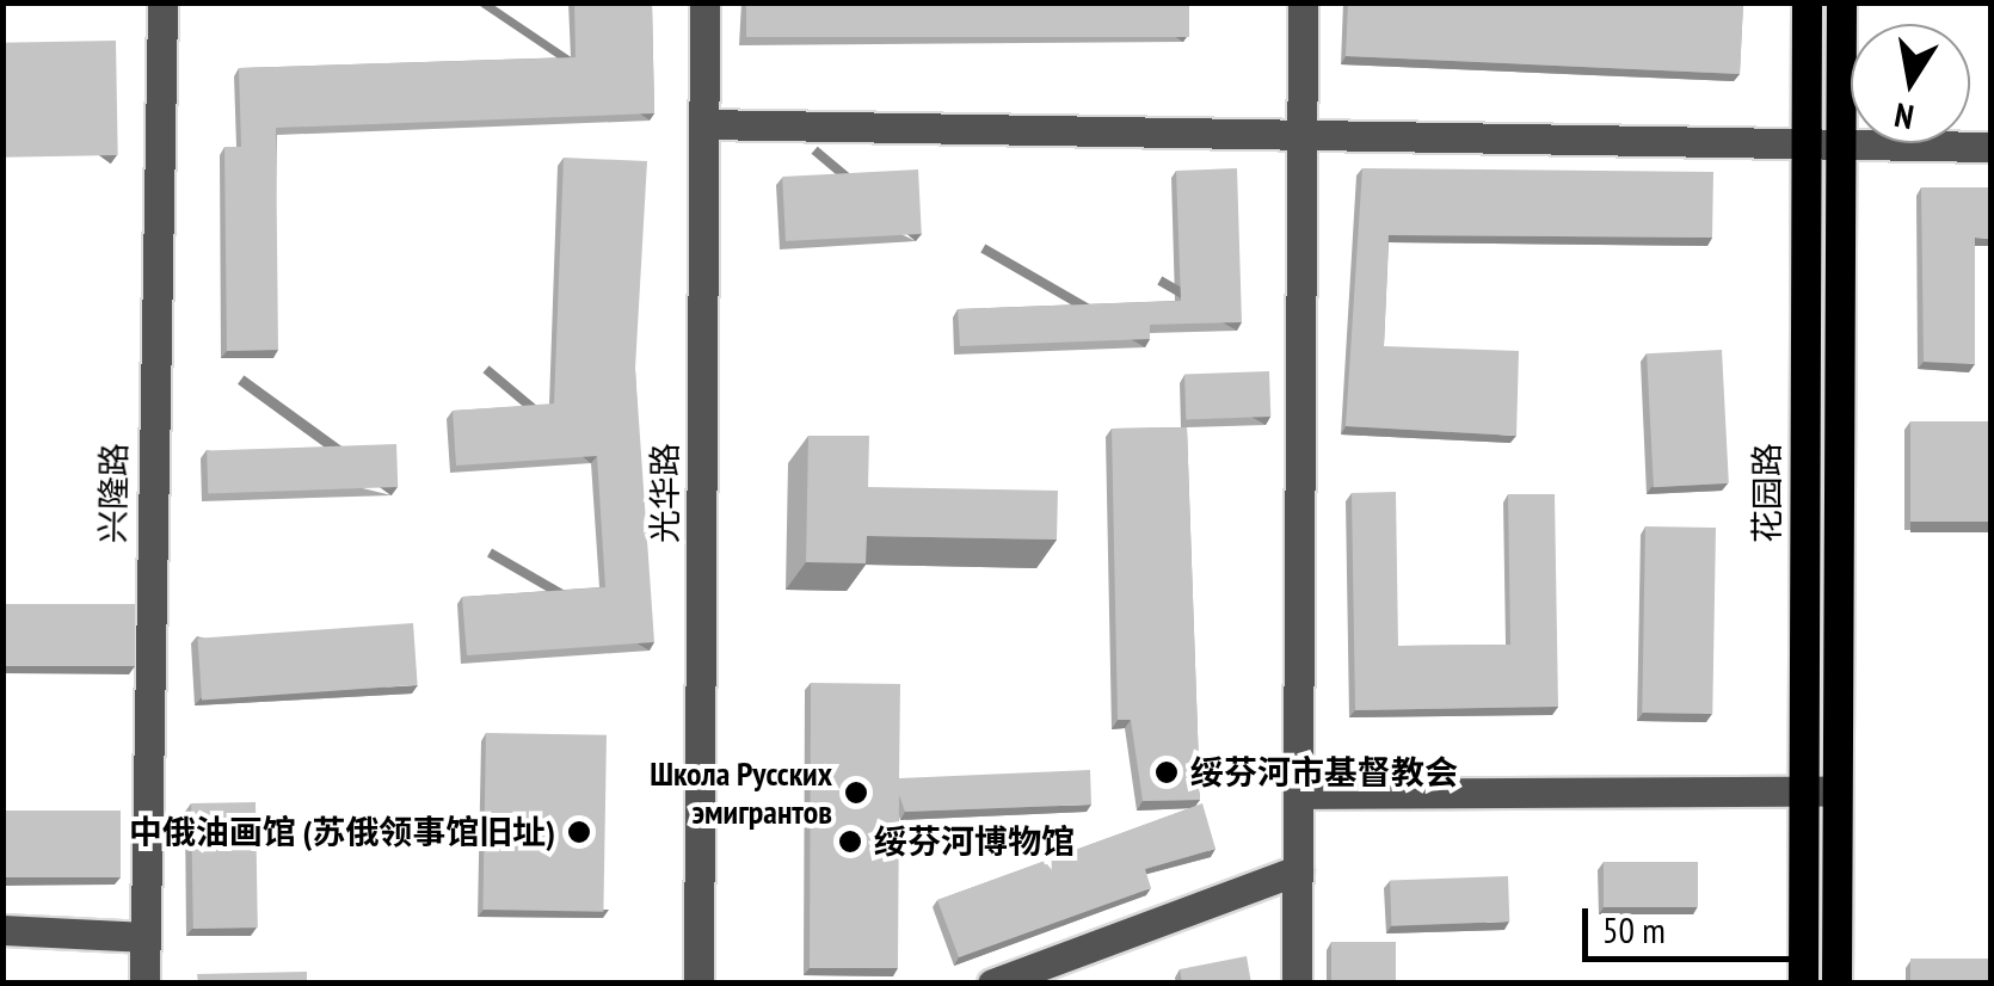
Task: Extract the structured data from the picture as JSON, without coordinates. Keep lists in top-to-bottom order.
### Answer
{
  "streets": {
    "main road": ["花园路"],
    "street": ["兴隆路", "光华路"]
  },
  "places": [
    "绥芬河市基督教会",
    "Школа Русских эмигрантов",
    "中俄油画馆 (苏俄领事馆旧址)",
    "绥芬河博物馆"
  ],
  "scale_bar": "50 m",
  "north": "bottom"
}
